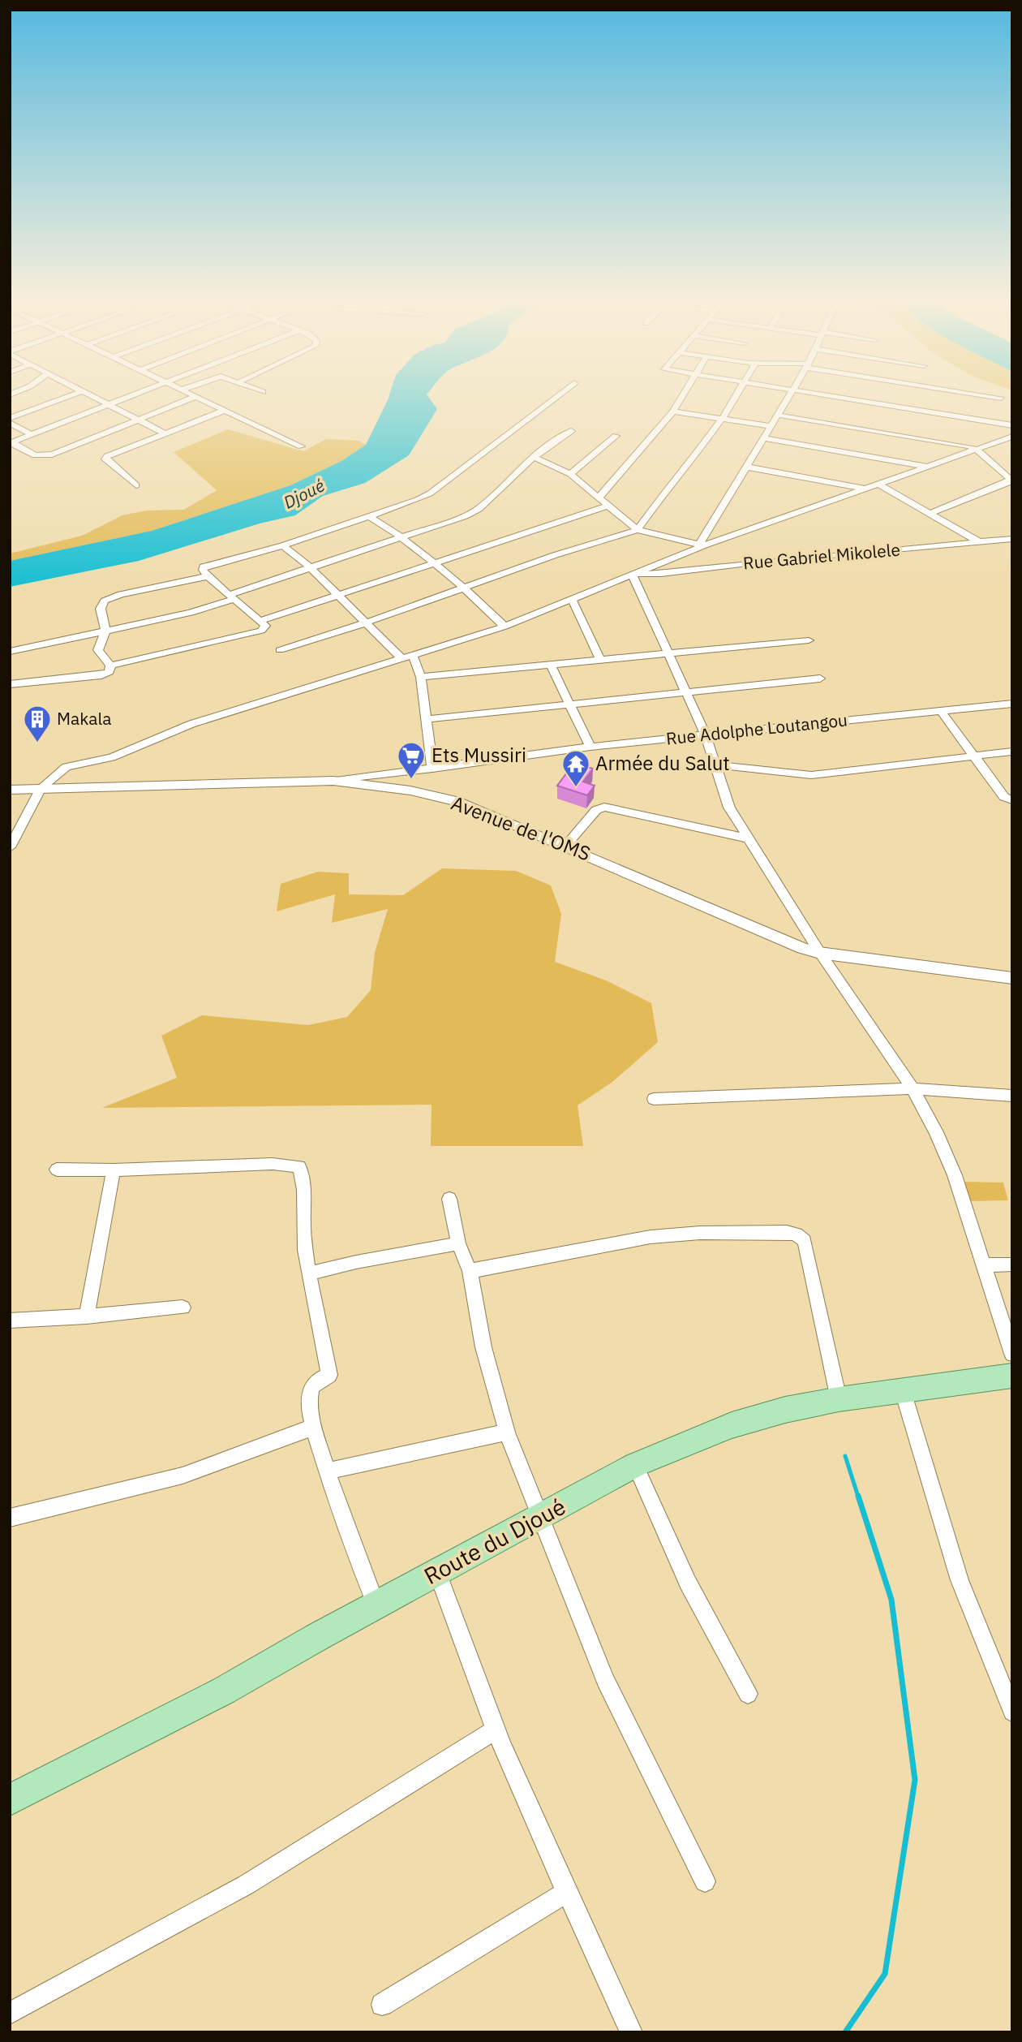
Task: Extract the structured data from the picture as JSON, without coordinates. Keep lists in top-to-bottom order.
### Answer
{
  "streets": {
    "main road": ["Route du Djoué"],
    "street": ["Rue Gabriel Mikolele", "Rue Adolphe Loutangou", "Avenue de l'OMS"]
  },
  "crossings": [
    ["Rue Adolphe Loutangou", "Avenue de l'OMS"]
  ],
  "water": ["Djoué"],
  "places": {
    "building": ["Makala"],
    "supermarket": ["Ets Mussiri"],
    "temple": ["Armée du Salut"]
  }
}
